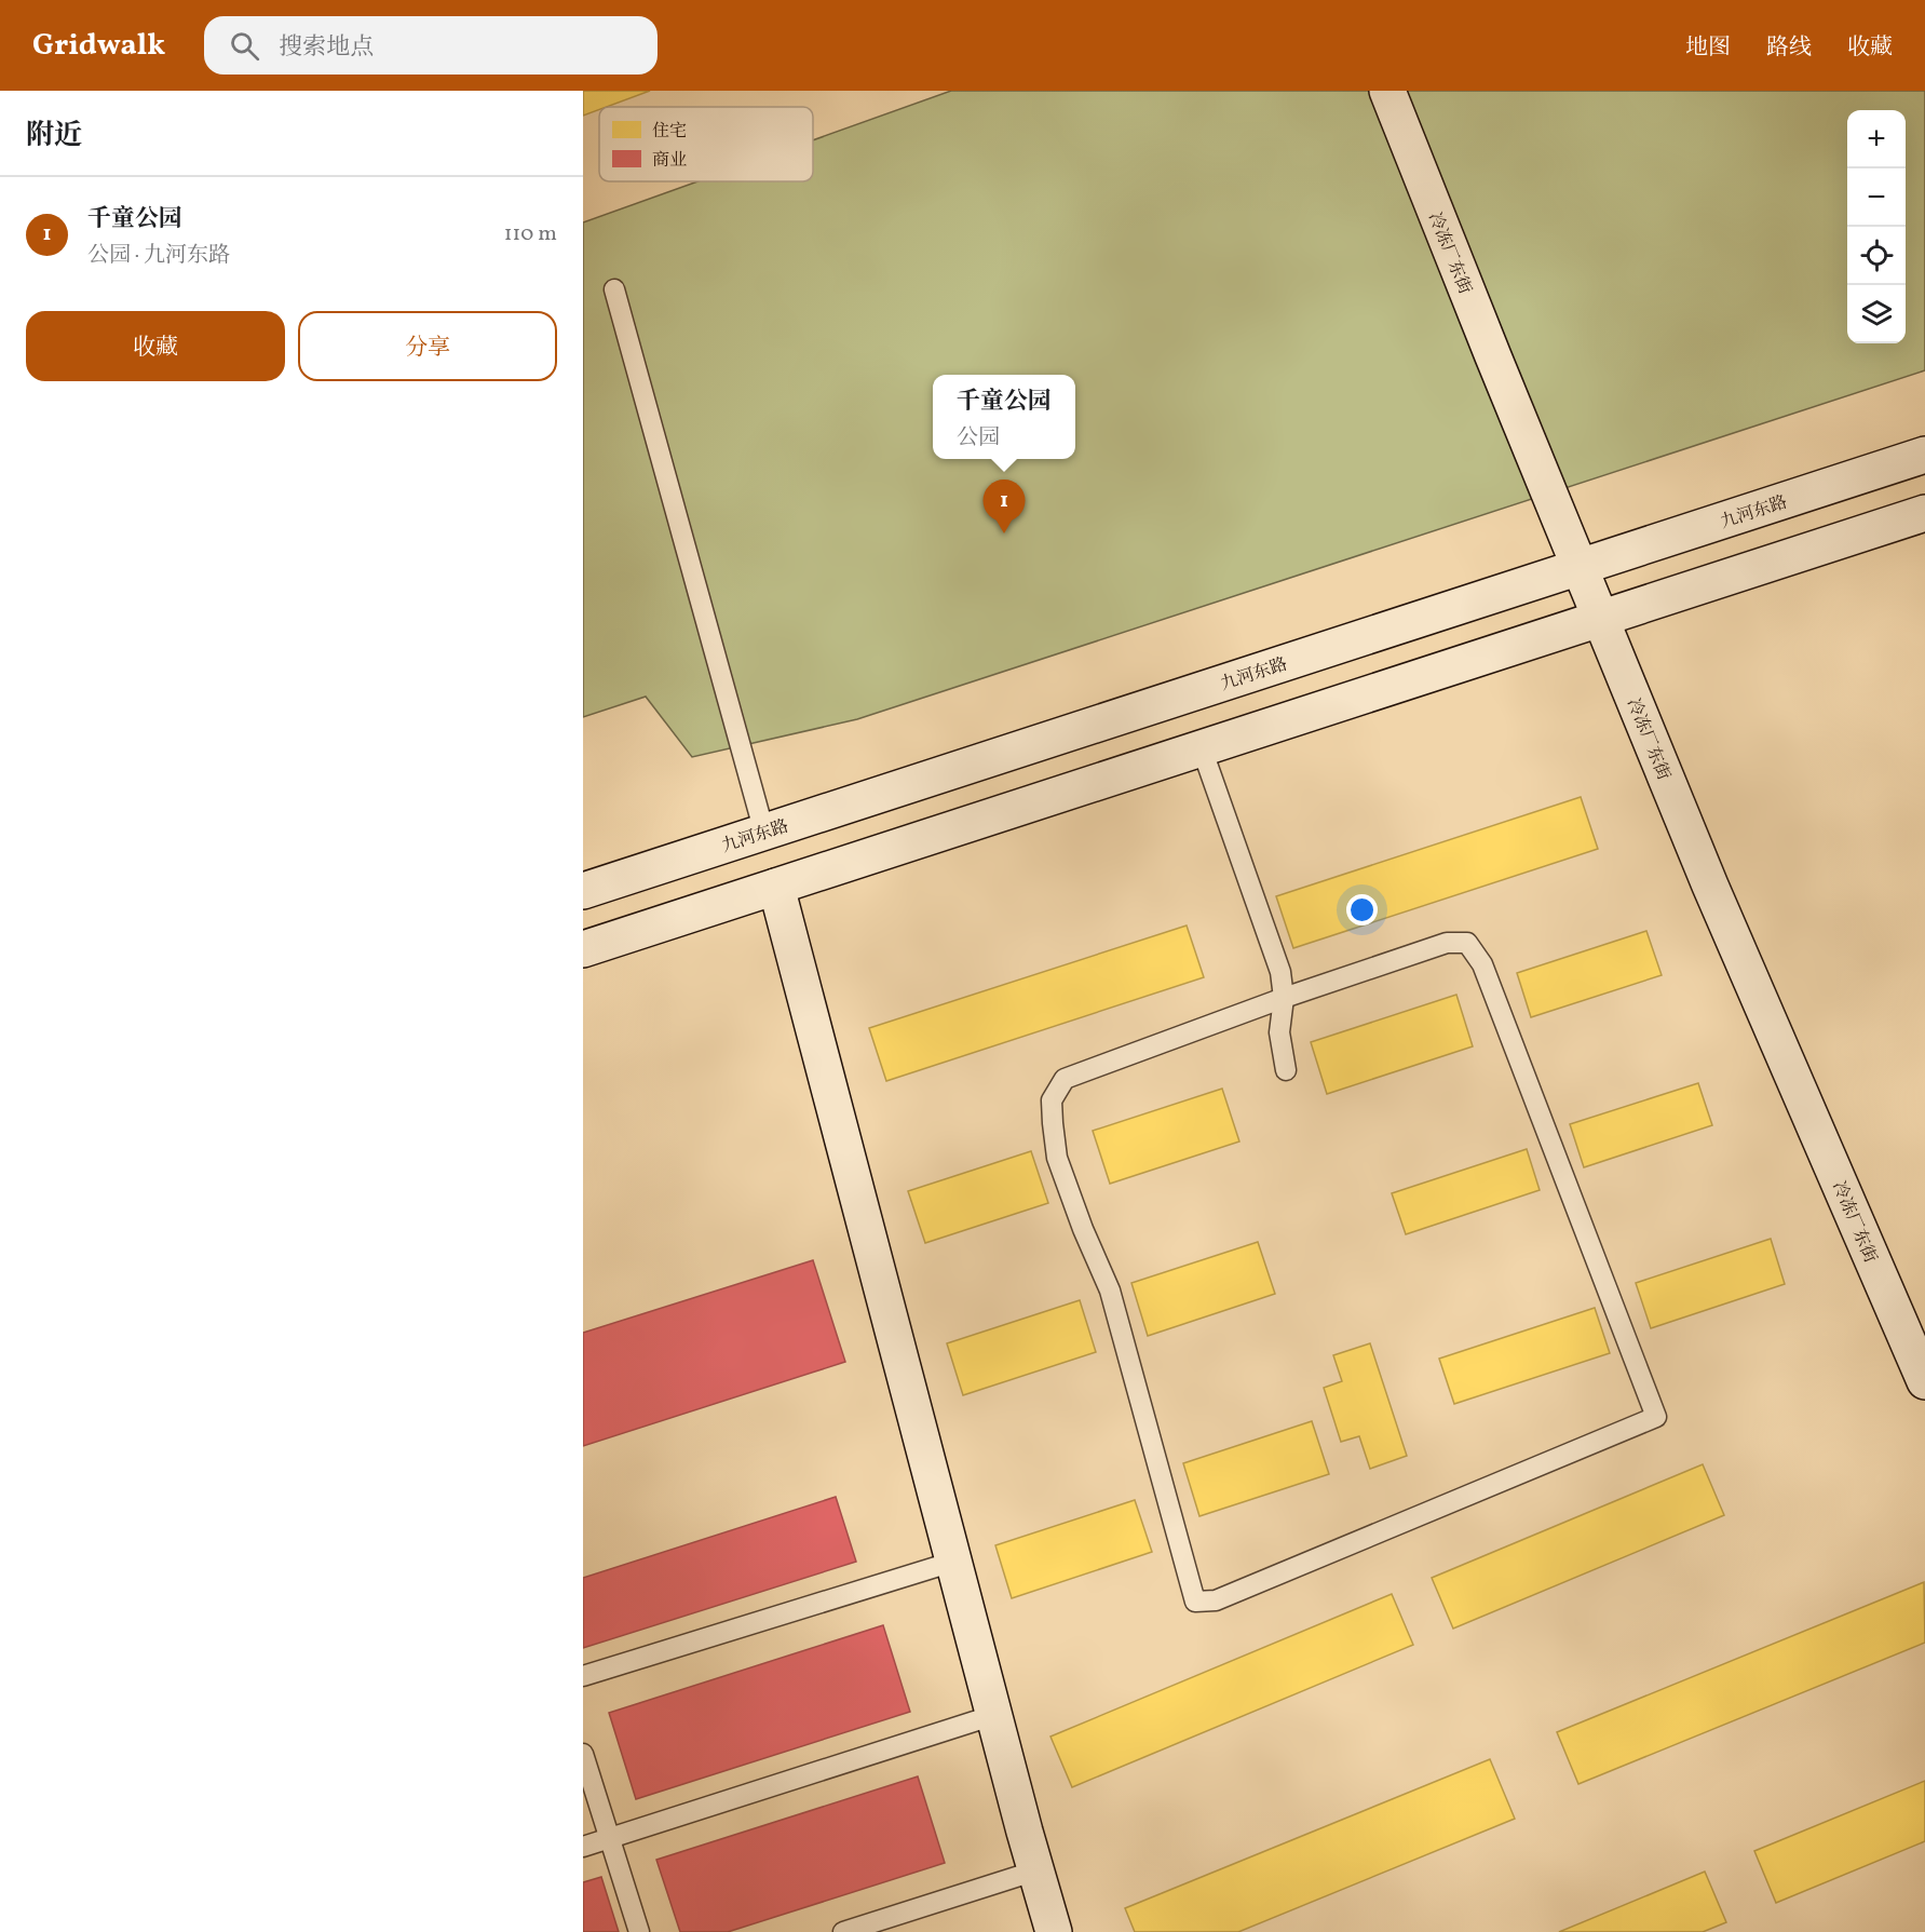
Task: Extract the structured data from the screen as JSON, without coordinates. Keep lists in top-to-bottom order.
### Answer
{
  "streets": {
    "main road": ["冷冻厂东街", "九河东路"]
  },
  "crossings": [
    ["冷冻厂东街", "九河东路"]
  ],
  "legend": ["住宅", "商业"],
  "page": {
    "header": "Gridwalk",
    "search": "搜索地点",
    "nav": ["地图", "路线", "收藏"],
    "heading": "附近",
    "map_buttons": ["+", "−"],
    "list": [
      {
        "mark": "1",
        "name": "千童公园",
        "note": "公园 · 九河东路",
        "value": "110 m"
      }
    ],
    "buttons": ["收藏", "分享"],
    "popup": ["千童公园", "公园"],
    "pins": "1"
  }
}
